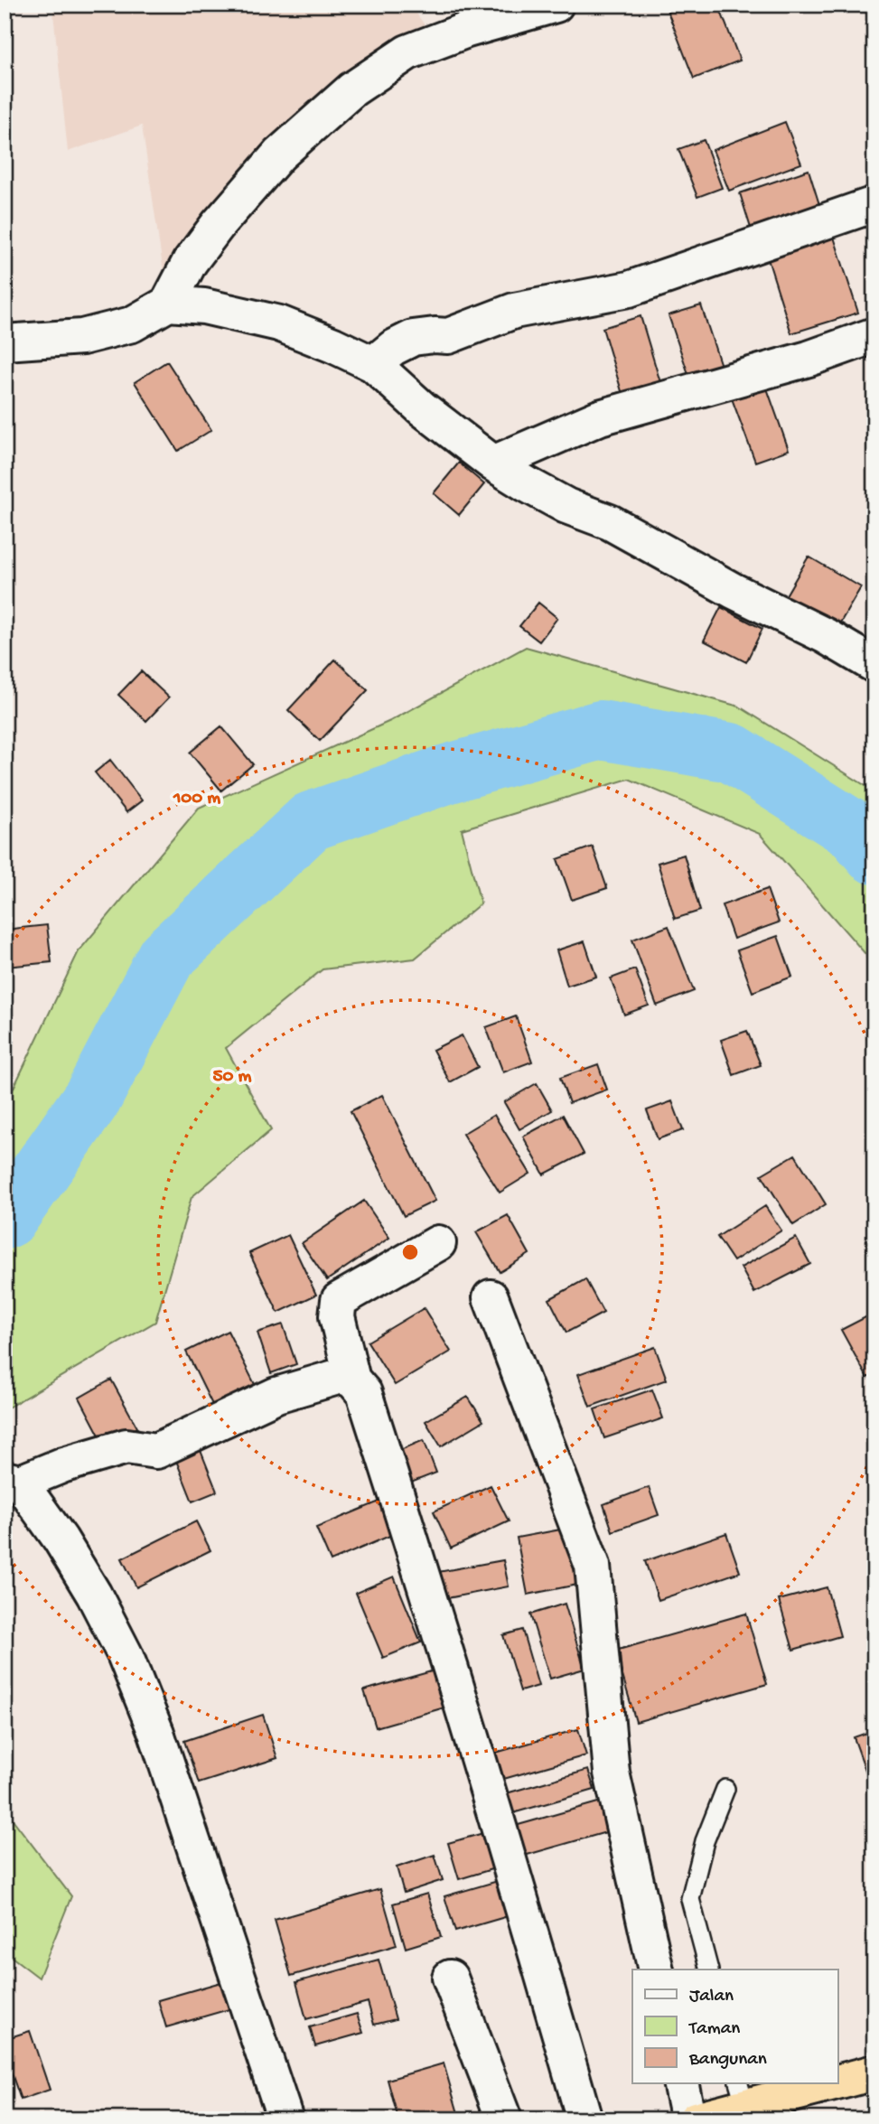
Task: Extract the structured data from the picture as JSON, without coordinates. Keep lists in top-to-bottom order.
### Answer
{
  "legend": ["Jalan", "Taman", "Bangunan"],
  "rings": ["100 m", "50 m"]
}
